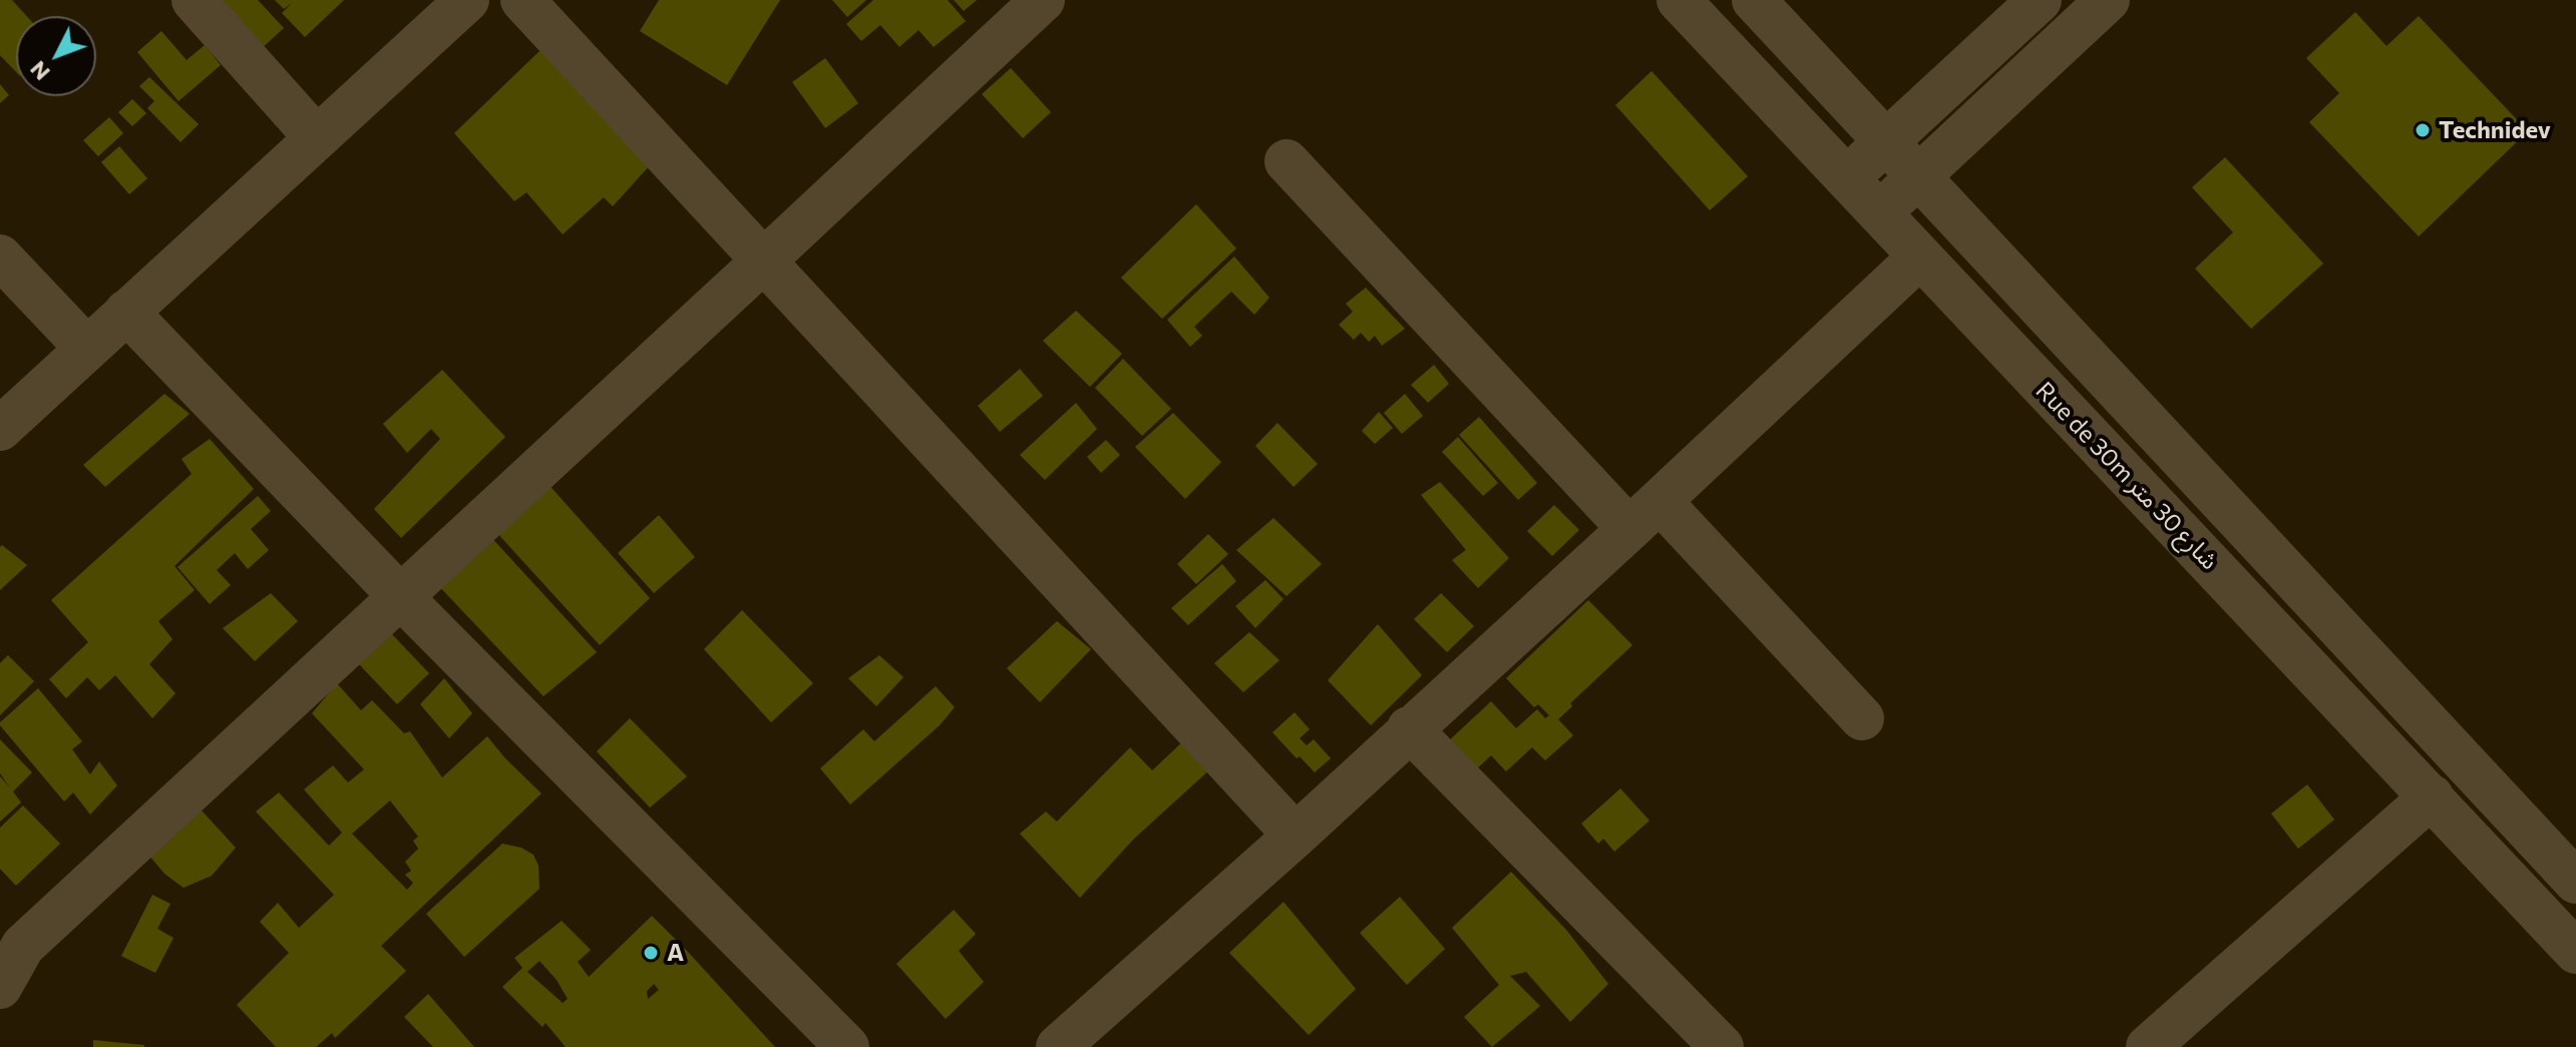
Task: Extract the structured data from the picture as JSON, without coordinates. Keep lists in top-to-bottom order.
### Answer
{
  "streets": {
    "street": ["Rue de 30m شارع 30 متر"]
  },
  "places": ["Technidev", "A"],
  "north": "bottom left"
}
